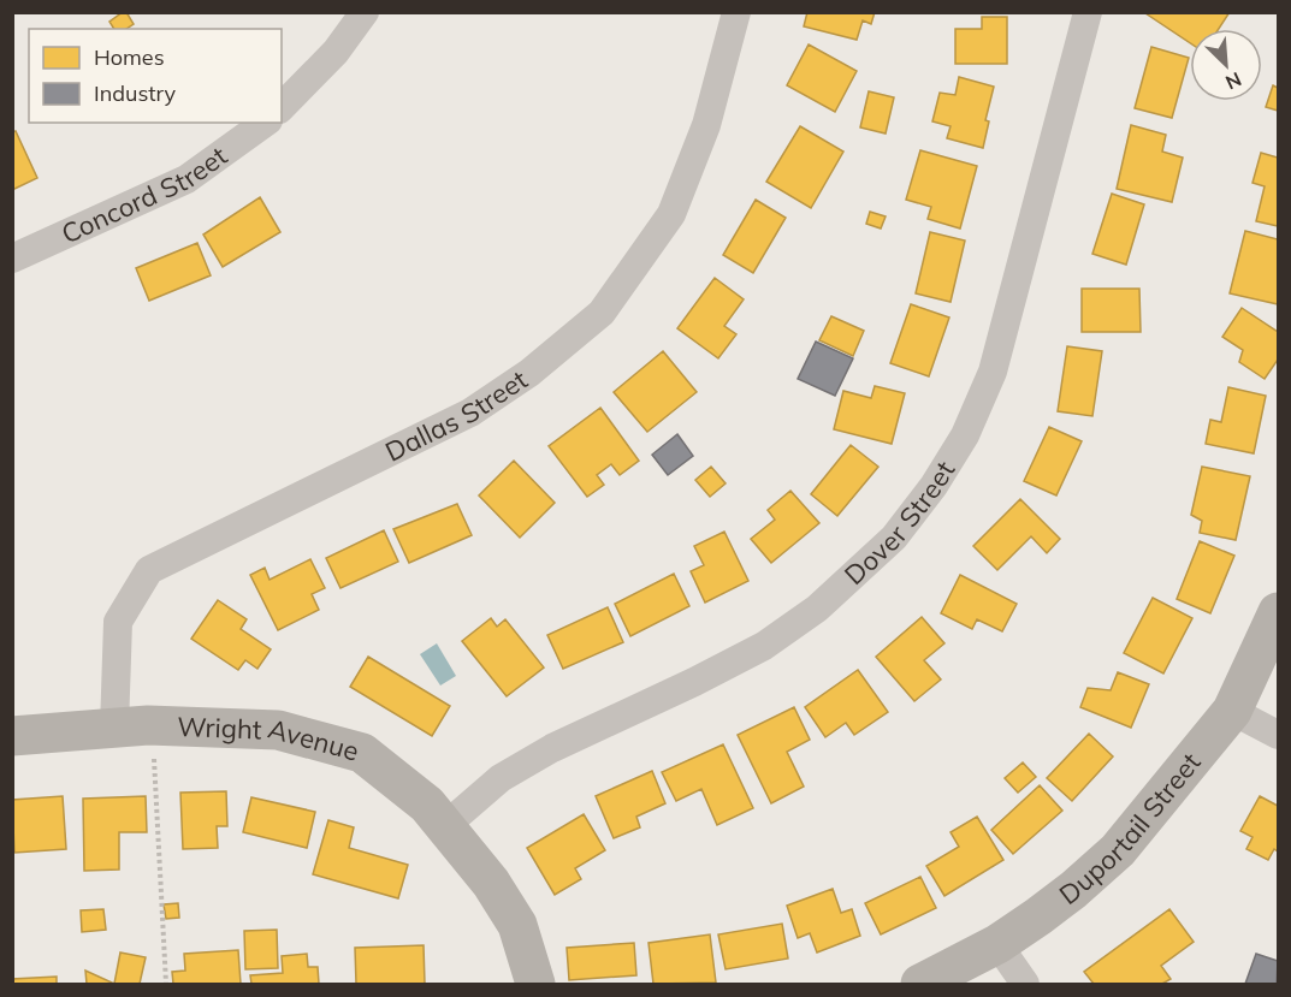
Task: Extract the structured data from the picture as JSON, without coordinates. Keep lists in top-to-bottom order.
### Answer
{
  "streets": {
    "street": [
      "Concord Street",
      "Dallas Street",
      "Dover Street",
      "Wright Avenue",
      "Duportail Street"
    ]
  },
  "crossings": [
    ["Dallas Street", "Wright Avenue"],
    ["Dover Street", "Wright Avenue"]
  ],
  "legend": ["Homes", "Industry"],
  "north": "bottom right"
}
